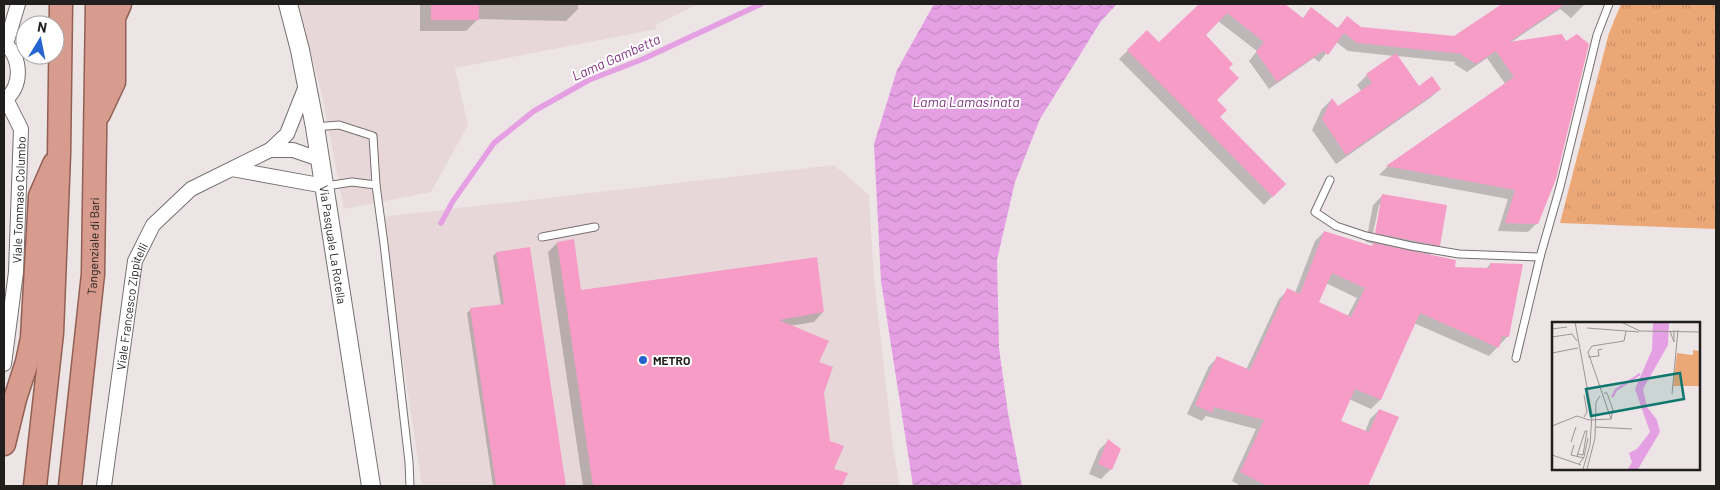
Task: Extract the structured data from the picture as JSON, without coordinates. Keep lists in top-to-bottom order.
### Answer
{
  "streets": {
    "highway": ["Tangenziale di Bari"],
    "street": ["Viale Tommaso Columbo", "Via Pasquale La Rotella", "Viale Francesco Zippitelli"]
  },
  "water": ["Lama Gambetta", "Lama Lamasinata"],
  "places": ["METRO"],
  "north": "top"
}
